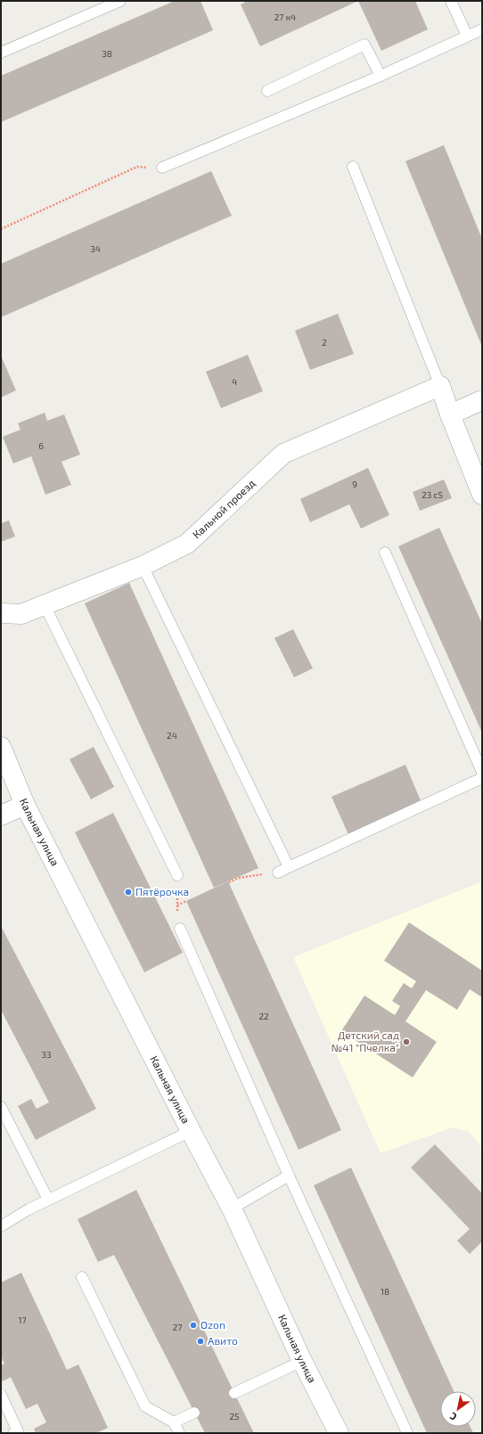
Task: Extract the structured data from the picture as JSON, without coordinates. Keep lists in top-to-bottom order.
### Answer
{
  "streets": {
    "street": ["Кальной проезд", "Кальная улица"]
  },
  "places": [
    "Пятёрочка",
    "Детский сад №41 \"Пчелка\"",
    "Ozon",
    "Авито"
  ],
  "house_numbers": [
    "27 к4",
    "38",
    "34",
    "2",
    "4",
    "6",
    "9",
    "23 с5",
    "24",
    "22",
    "33",
    "18",
    "17",
    "27",
    "25"
  ],
  "north": "bottom left"
}
